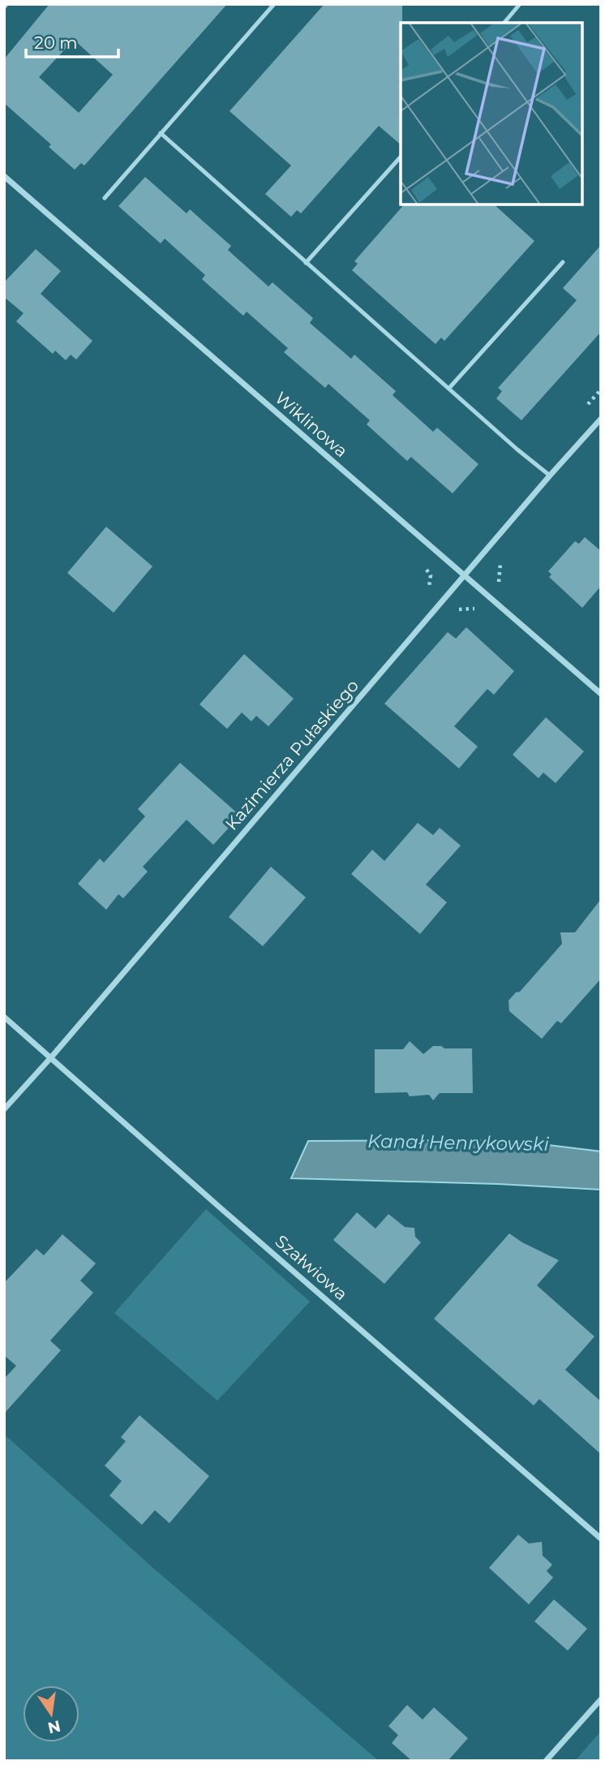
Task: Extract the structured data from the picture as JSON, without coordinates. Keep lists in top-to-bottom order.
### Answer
{
  "streets": {
    "street": ["Wiklinowa", "Kazimierza Pułaskiego", "Szałwiowa"]
  },
  "crossings": [
    ["Wiklinowa", "Kazimierza Pułaskiego"],
    ["Kazimierza Pułaskiego", "Szałwiowa"]
  ],
  "water": ["Kanał Henrykowski"],
  "scale_bar": "20 m",
  "north": "bottom"
}
